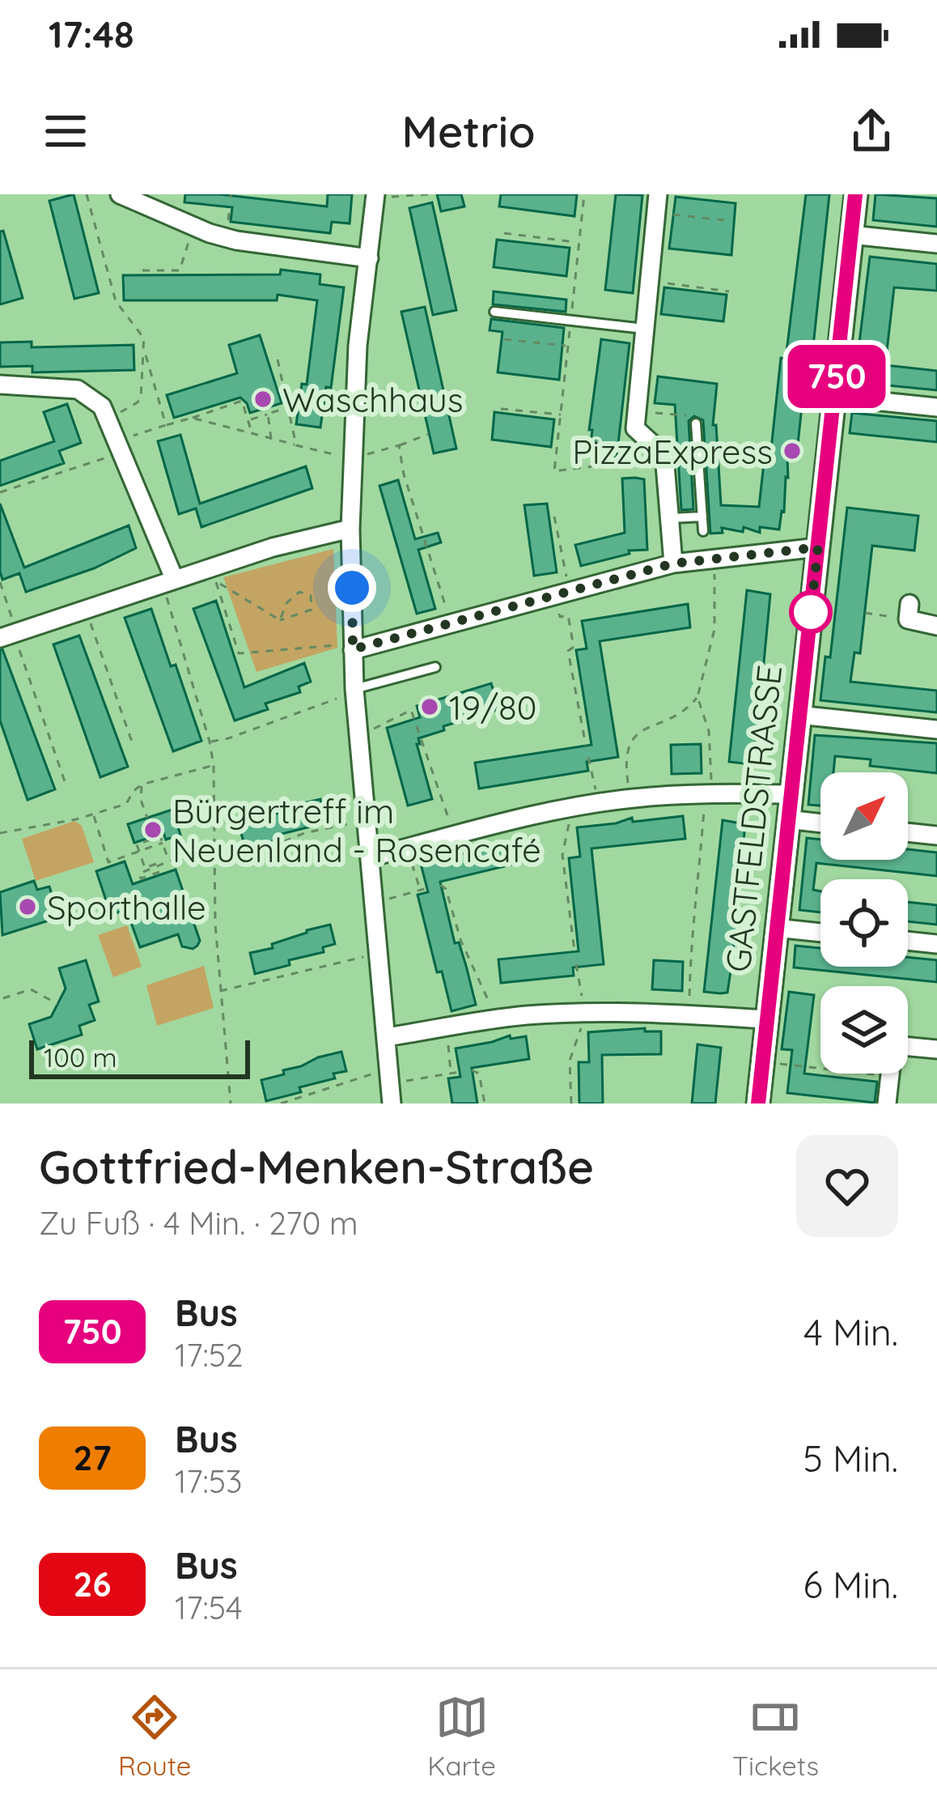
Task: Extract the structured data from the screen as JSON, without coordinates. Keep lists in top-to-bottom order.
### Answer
{
  "streets": {
    "street": ["GASTFELDSTRASSE"]
  },
  "places": [
    "Waschhaus",
    "PizzaExpress",
    "19/80",
    "Bürgertreff im Neuenland - Rosencafé",
    "Sporthalle"
  ],
  "lines": ["bus line 750"],
  "scale_bar": "100 m",
  "north": "top right",
  "page": {
    "status": "17:48",
    "header": "Metrio",
    "on_map": "750",
    "scale": "100 m",
    "heading": ["Gottfried-Menken-Straße", "Zu Fuß · 4 Min. · 270 m"],
    "list": [
      {
        "mark": "750",
        "name": "Bus",
        "note": "17:52",
        "value": "4 Min."
      },
      {
        "mark": "27",
        "name": "Bus",
        "note": "17:53",
        "value": "5 Min."
      },
      {
        "mark": "26",
        "name": "Bus",
        "note": "17:54",
        "value": "6 Min."
      }
    ],
    "tabs": ["Route", "Karte", "Tickets"]
  }
}
